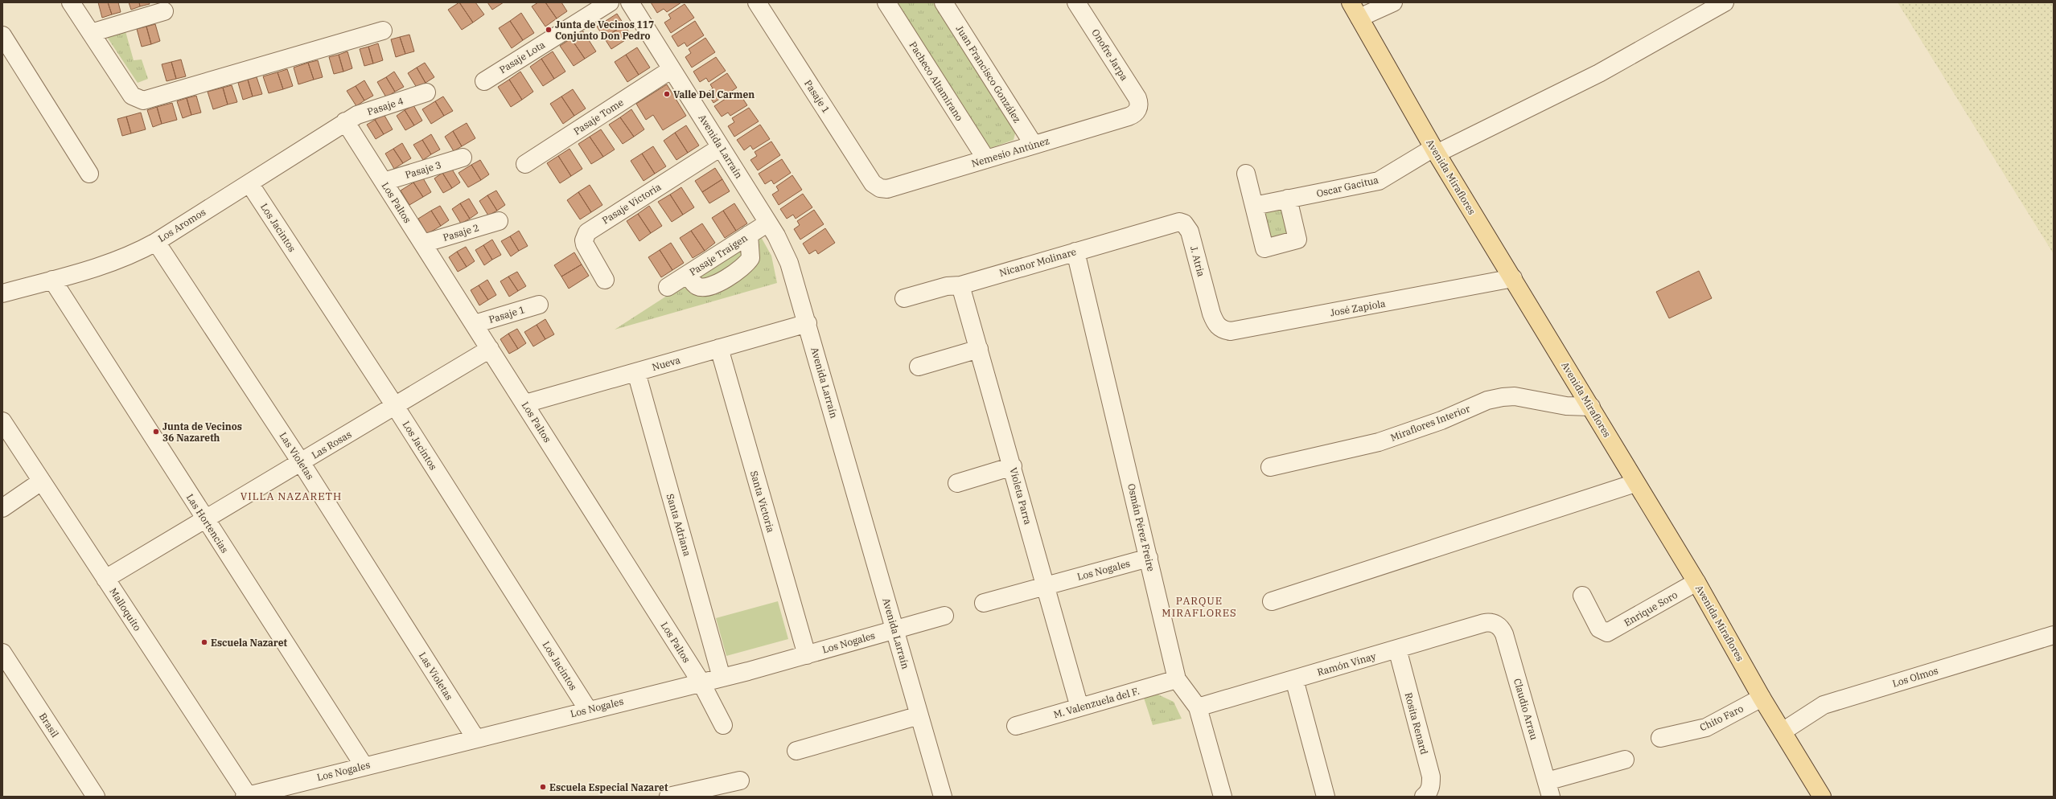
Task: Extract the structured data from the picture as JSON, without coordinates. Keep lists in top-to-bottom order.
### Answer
{
  "streets": {
    "main road": ["Avenida Miraflores"],
    "street": [
      "Onofre Jarpa",
      "Pasaje Lota",
      "Juan Francisco González",
      "Pacheco Altamirano",
      "Pasaje 1",
      "Pasaje 4",
      "Pasaje Tome",
      "Avenida Larraín",
      "Nemesio Antúnez",
      "Pasaje 3",
      "Oscar Gacitua",
      "Los Paltos",
      "Pasaje Victoria",
      "Los Aromos",
      "Los Jacintos",
      "Pasaje 2",
      "Pasaje Traigen",
      "J. Atria",
      "Nicanor Molinare",
      "José Zapiola",
      "Nueva",
      "Miraflores Interior",
      "Las Rosas",
      "Las Violetas",
      "Violeta Parra",
      "Santa Victoria",
      "Las Hortencias",
      "Santa Adriana",
      "Osmán Pérez Freire",
      "Los Nogales",
      "Enrique Soro",
      "Malloquito",
      "Ramón Vinay",
      "Los Olmos",
      "M. Valenzuela del F.",
      "Claudio Arrau",
      "Chito Faro",
      "Rosita Renard",
      "Brasil"
    ]
  },
  "crossings": [
    ["Onofre Jarpa", "Nemesio Antúnez"],
    ["Juan Francisco González", "Nemesio Antúnez"],
    ["Pacheco Altamirano", "Nemesio Antúnez"],
    ["Pasaje 1", "Nemesio Antúnez"],
    ["Pasaje 1", "Los Paltos"],
    ["Pasaje 4", "Los Paltos"],
    ["Pasaje 4", "Los Aromos"],
    ["Pasaje Tome", "Avenida Larraín"],
    ["Avenida Larraín", "Pasaje Victoria"],
    ["Avenida Larraín", "Pasaje Traigen"],
    ["Avenida Larraín", "Nueva"],
    ["Avenida Larraín", "Los Nogales"],
    ["Pasaje 3", "Los Paltos"],
    ["Avenida Miraflores", "Oscar Gacitua"],
    ["Avenida Miraflores", "José Zapiola"],
    ["Avenida Miraflores", "Miraflores Interior"],
    ["Avenida Miraflores", "Enrique Soro"],
    ["Avenida Miraflores", "Los Olmos"],
    ["Avenida Miraflores", "Chito Faro"],
    ["Los Paltos", "Los Aromos"],
    ["Los Paltos", "Pasaje 2"],
    ["Los Paltos", "Nueva"],
    ["Los Paltos", "Las Rosas"],
    ["Los Paltos", "Los Nogales"],
    ["Los Aromos", "Los Jacintos"],
    ["Los Aromos", "Las Violetas"],
    ["Los Aromos", "Las Hortencias"],
    ["Los Jacintos", "Las Rosas"],
    ["Los Jacintos", "Los Nogales"],
    ["J. Atria", "Nicanor Molinare"],
    ["J. Atria", "José Zapiola"],
    ["Nicanor Molinare", "Violeta Parra"],
    ["Nicanor Molinare", "Osmán Pérez Freire"],
    ["Nueva", "Santa Victoria"],
    ["Nueva", "Santa Adriana"],
    ["Las Rosas", "Las Violetas"],
    ["Las Rosas", "Las Hortencias"],
    ["Las Rosas", "Malloquito"],
    ["Las Violetas", "Los Nogales"],
    ["Violeta Parra", "Los Nogales"],
    ["Violeta Parra", "M. Valenzuela del F."],
    ["Santa Victoria", "Los Nogales"],
    ["Las Hortencias", "Los Nogales"],
    ["Santa Adriana", "Los Nogales"],
    ["Osmán Pérez Freire", "Los Nogales"],
    ["Osmán Pérez Freire", "Ramón Vinay"],
    ["Osmán Pérez Freire", "M. Valenzuela del F."],
    ["Los Nogales", "Malloquito"],
    ["Ramón Vinay", "Claudio Arrau"],
    ["Ramón Vinay", "Rosita Renard"]
  ],
  "districts": ["VILLA NAZARETH", "PARQUE MIRAFLORES"],
  "places": [
    "Junta de Vecinos 117 Conjunto Don Pedro",
    "Valle Del Carmen",
    "Junta de Vecinos 36 Nazareth",
    "Escuela Nazaret",
    "Escuela Especial Nazaret"
  ]
}
